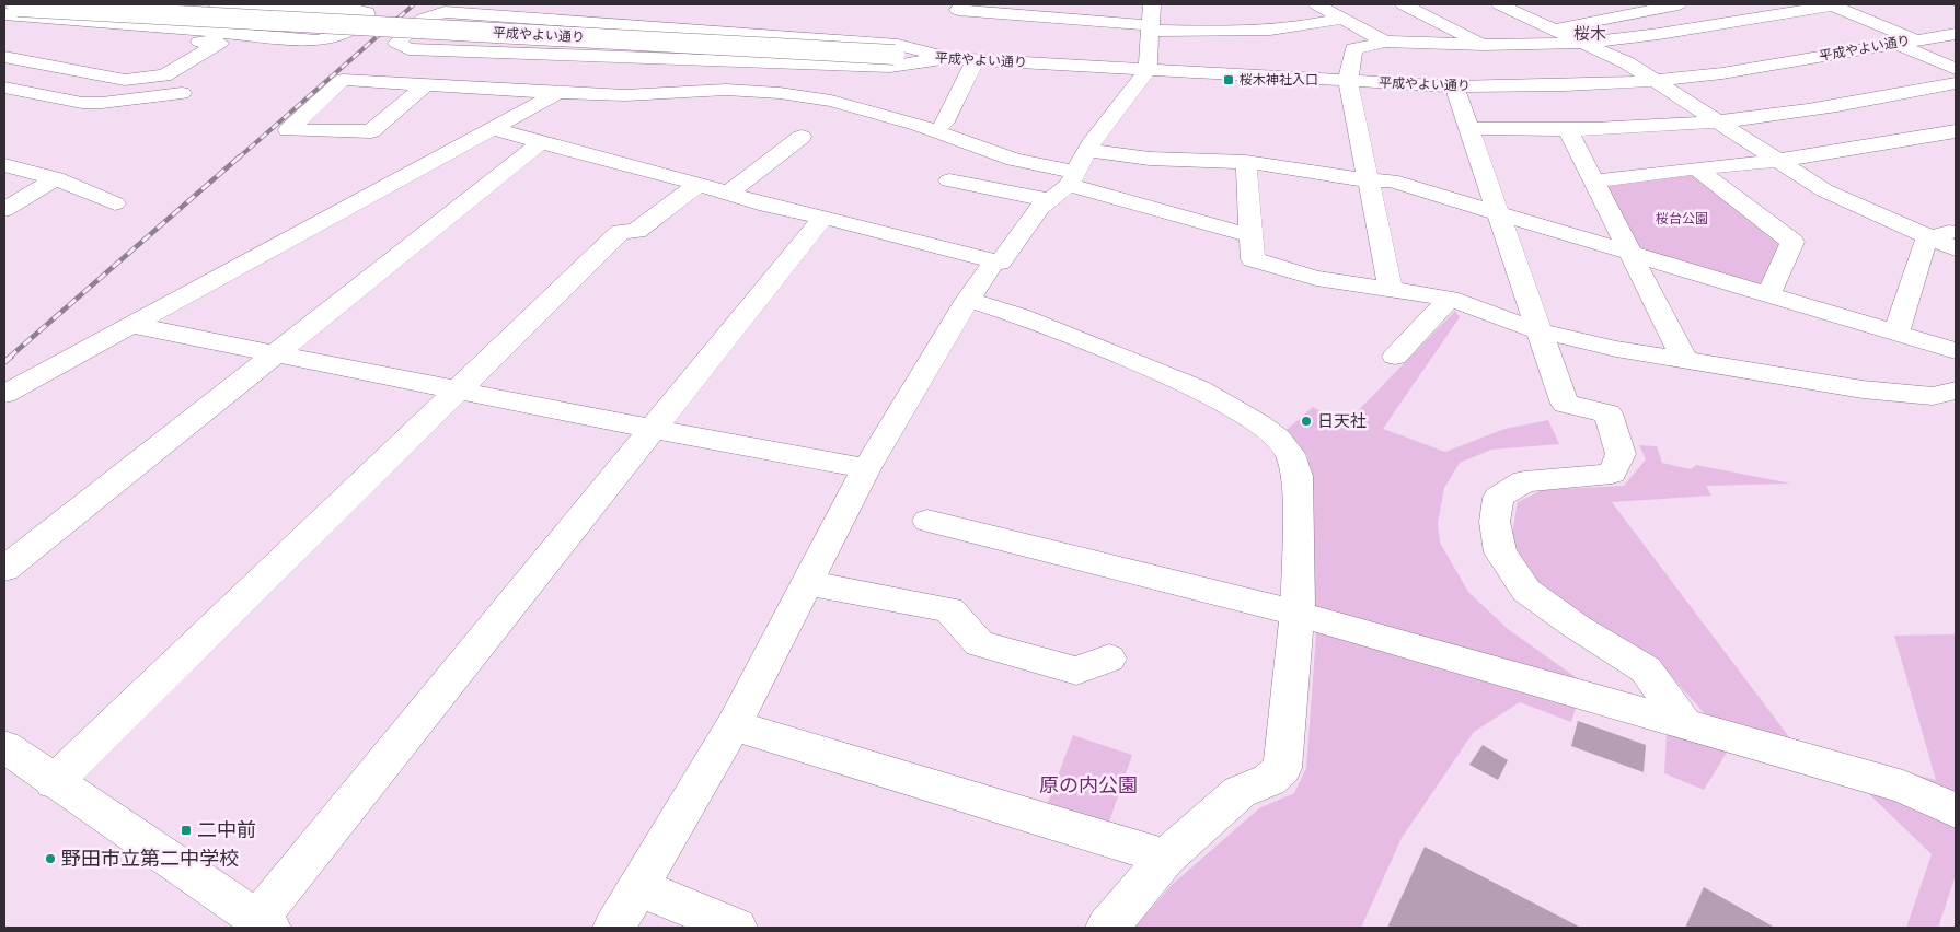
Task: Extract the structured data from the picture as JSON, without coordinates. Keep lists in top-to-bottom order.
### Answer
{
  "streets": {
    "street": ["平成やよい通り"]
  },
  "districts": ["桜木"],
  "parks": ["桜台公園", "原の内公園"],
  "places": {
    "transit": ["桜木神社入口", "二中前"],
    "other": ["日天社", "野田市立第二中学校"]
  }
}
